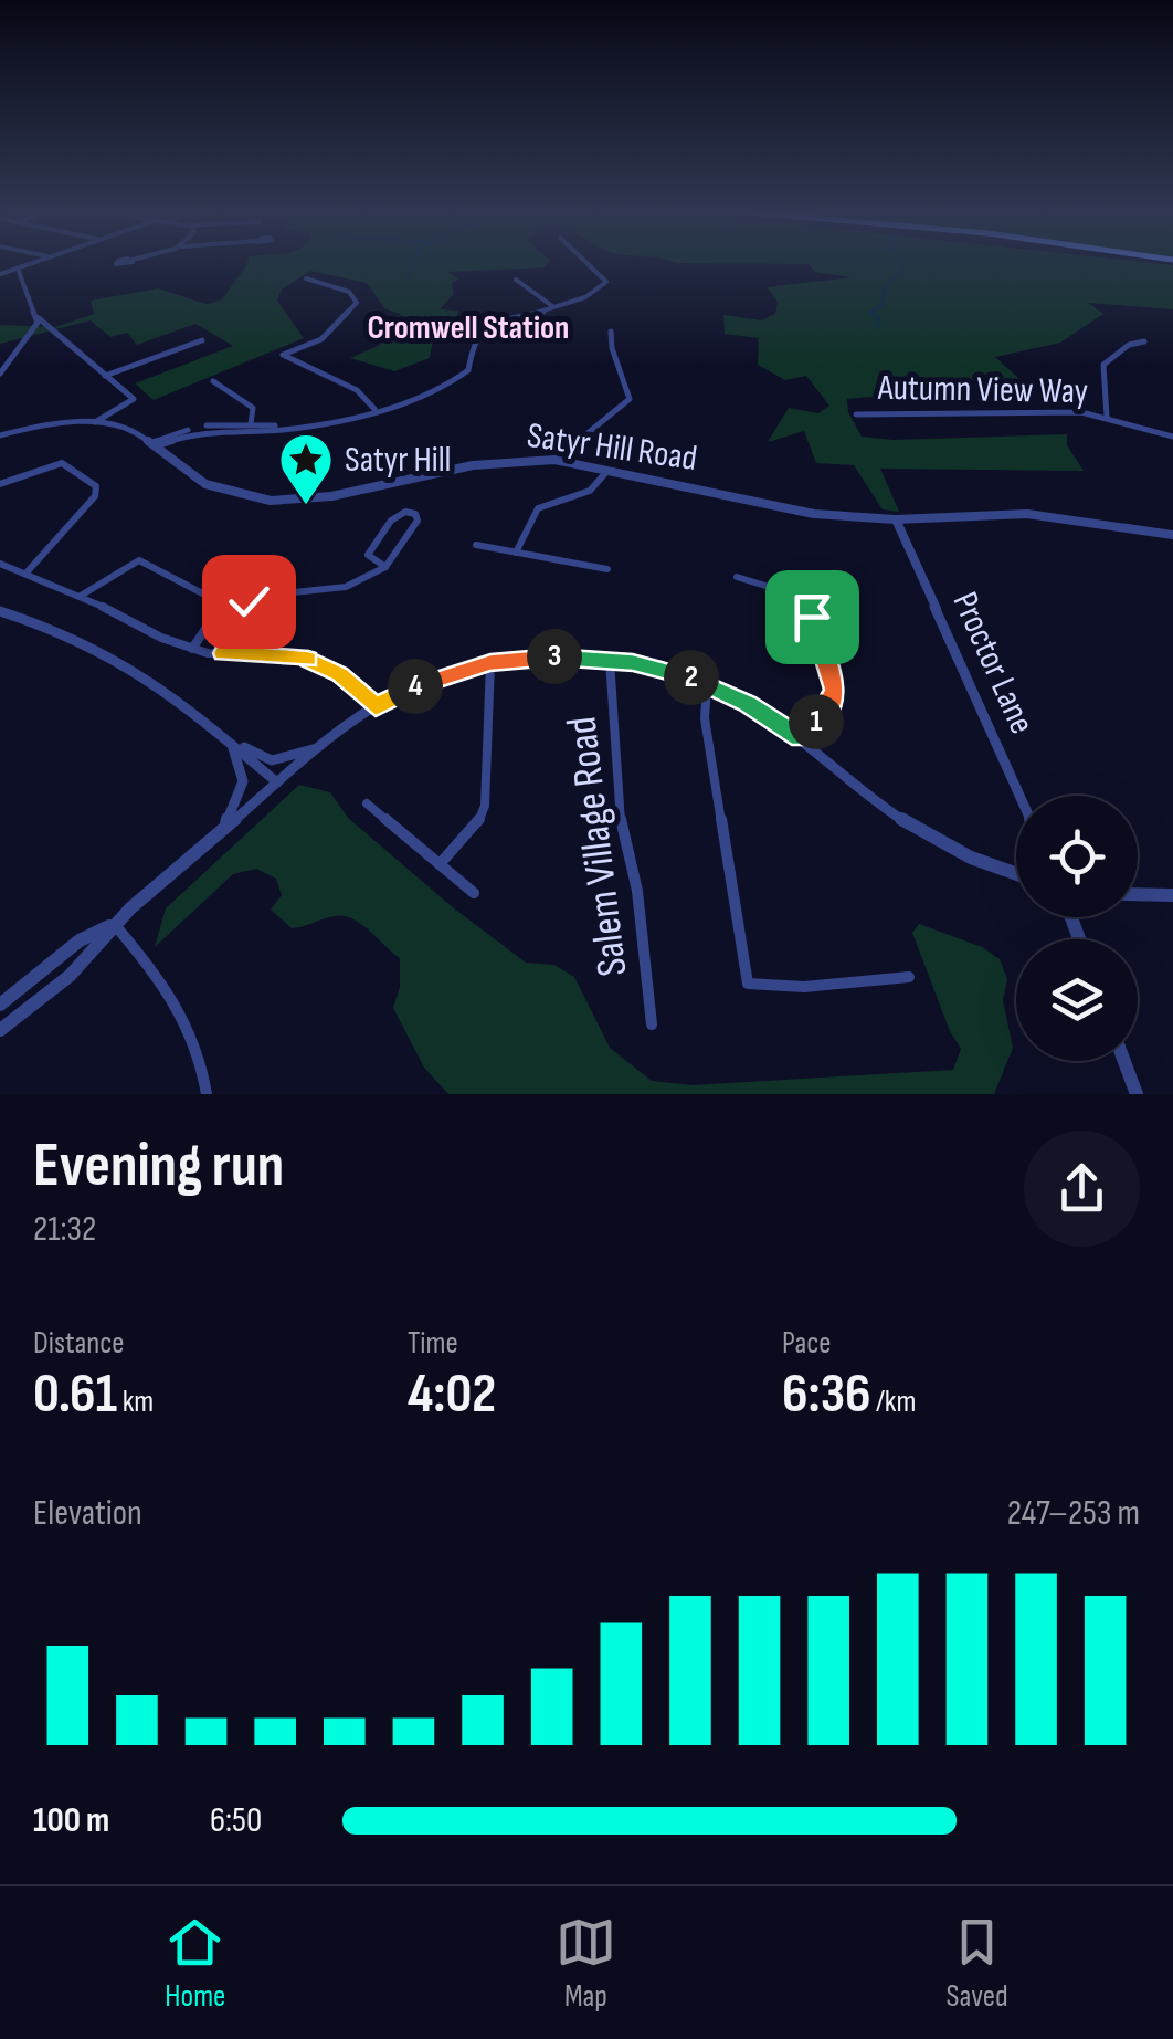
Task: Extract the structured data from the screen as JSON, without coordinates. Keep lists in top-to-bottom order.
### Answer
{
  "streets": {
    "street": [
      "Autumn View Way",
      "Satyr Hill Road",
      "Proctor Lane",
      "Salem Village Road"
    ]
  },
  "crossings": [
    ["Satyr Hill Road", "Proctor Lane"]
  ],
  "districts": ["Cromwell Station"],
  "places": {
    "place": ["Satyr Hill"]
  },
  "page": {
    "pins": [
      "3",
      "2",
      "4",
      "1"
    ],
    "heading": ["Evening run", "21:32"],
    "stats": [
      ["Distance", "0.61 km"],
      ["Time", "4:02"],
      ["Pace", "6:36 /km"]
    ],
    "chart": ["Elevation", "247–253 m"],
    "list": [
      {
        "name": "100 m",
        "note": "6:50"
      }
    ],
    "tabs": ["Home", "Map", "Saved"]
  }
}
